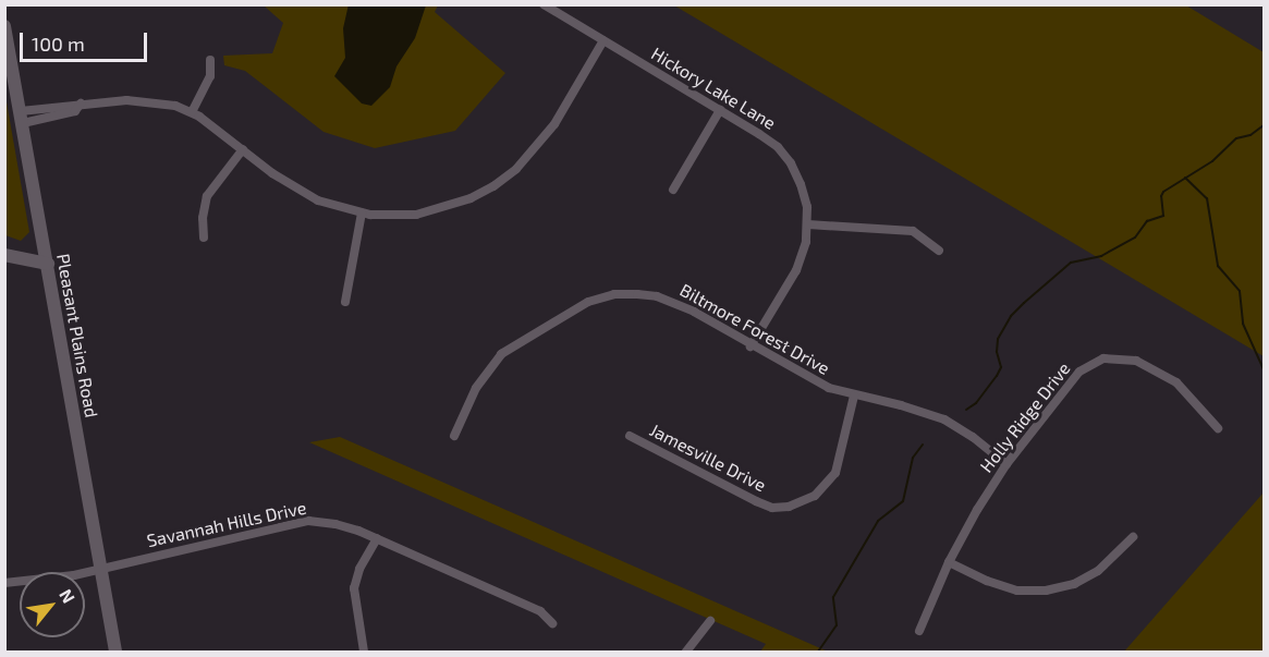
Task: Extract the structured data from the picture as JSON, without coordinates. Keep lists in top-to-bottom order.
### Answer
{
  "streets": {
    "street": [
      "Hickory Lake Lane",
      "Biltmore Forest Drive",
      "Pleasant Plains Road",
      "Holly Ridge Drive",
      "Jamesville Drive",
      "Savannah Hills Drive"
    ]
  },
  "crossings": [
    ["Hickory Lake Lane", "Biltmore Forest Drive"],
    ["Biltmore Forest Drive", "Holly Ridge Drive"],
    ["Biltmore Forest Drive", "Jamesville Drive"],
    ["Pleasant Plains Road", "Savannah Hills Drive"]
  ],
  "scale_bar": "100 m",
  "north": "top right"
}
